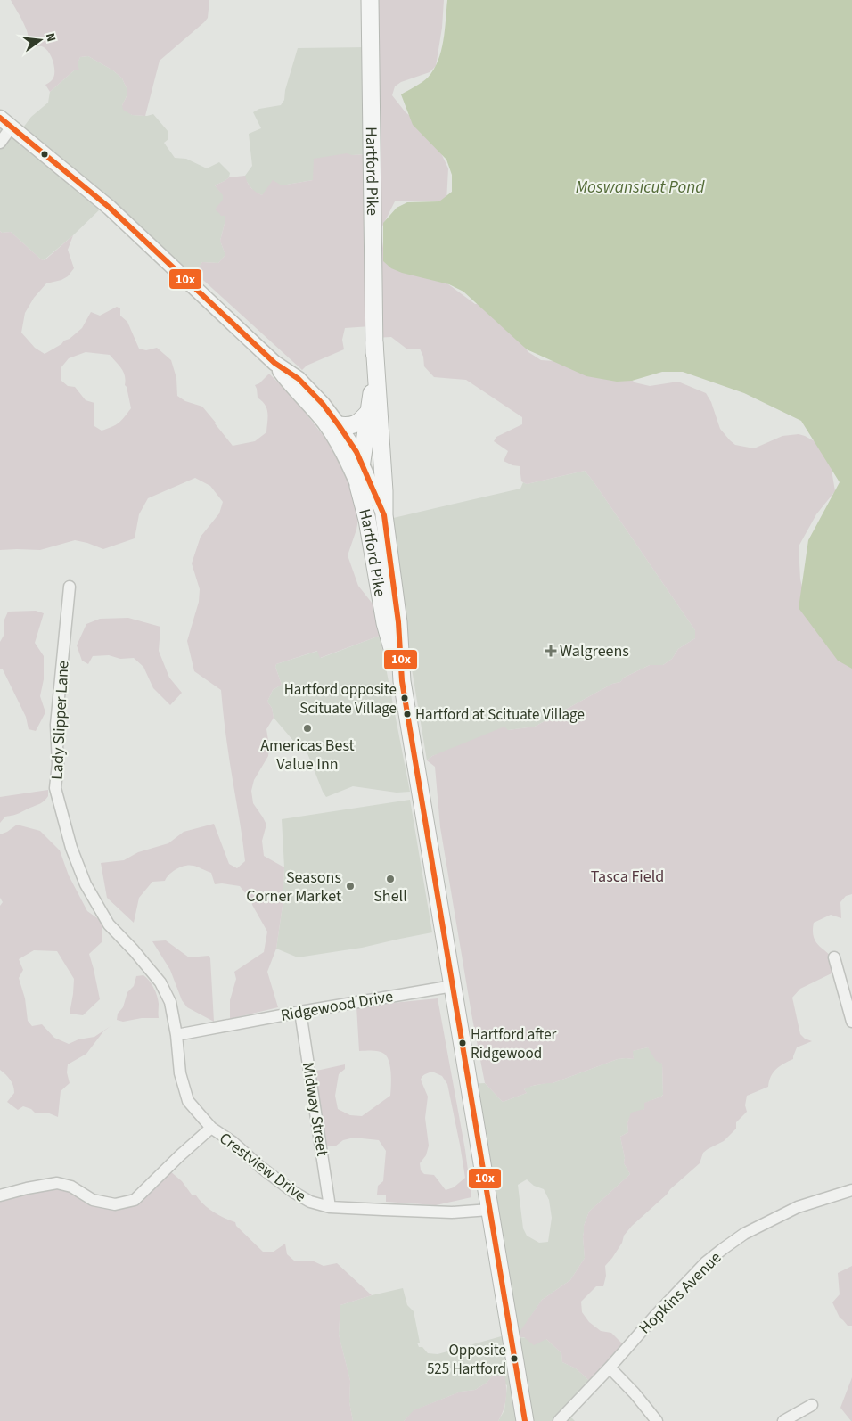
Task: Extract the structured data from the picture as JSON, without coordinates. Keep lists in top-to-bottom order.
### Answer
{
  "streets": {
    "highway": ["Hartford Pike"],
    "street": [
      "Lady Slipper Lane",
      "Ridgewood Drive",
      "Midway Street",
      "Crestview Drive",
      "Hopkins Avenue"
    ]
  },
  "crossings": [
    ["Hartford Pike", "Ridgewood Drive"],
    ["Hartford Pike", "Crestview Drive"],
    ["Lady Slipper Lane", "Ridgewood Drive"],
    ["Lady Slipper Lane", "Crestview Drive"],
    ["Ridgewood Drive", "Midway Street"],
    ["Ridgewood Drive", "Crestview Drive"],
    ["Midway Street", "Crestview Drive"]
  ],
  "water": ["Moswansicut Pond"],
  "parks": ["Tasca Field"],
  "places": {
    "health": ["Walgreens"],
    "other": [
      "Hartford opposite Scituate Village",
      "Hartford at Scituate Village",
      "Americas Best Value Inn",
      "Shell",
      "Seasons Corner Market",
      "Hartford after Ridgewood",
      "Opposite 525 Hartford"
    ]
  },
  "lines": ["transit line 10x"],
  "north": "right"
}
